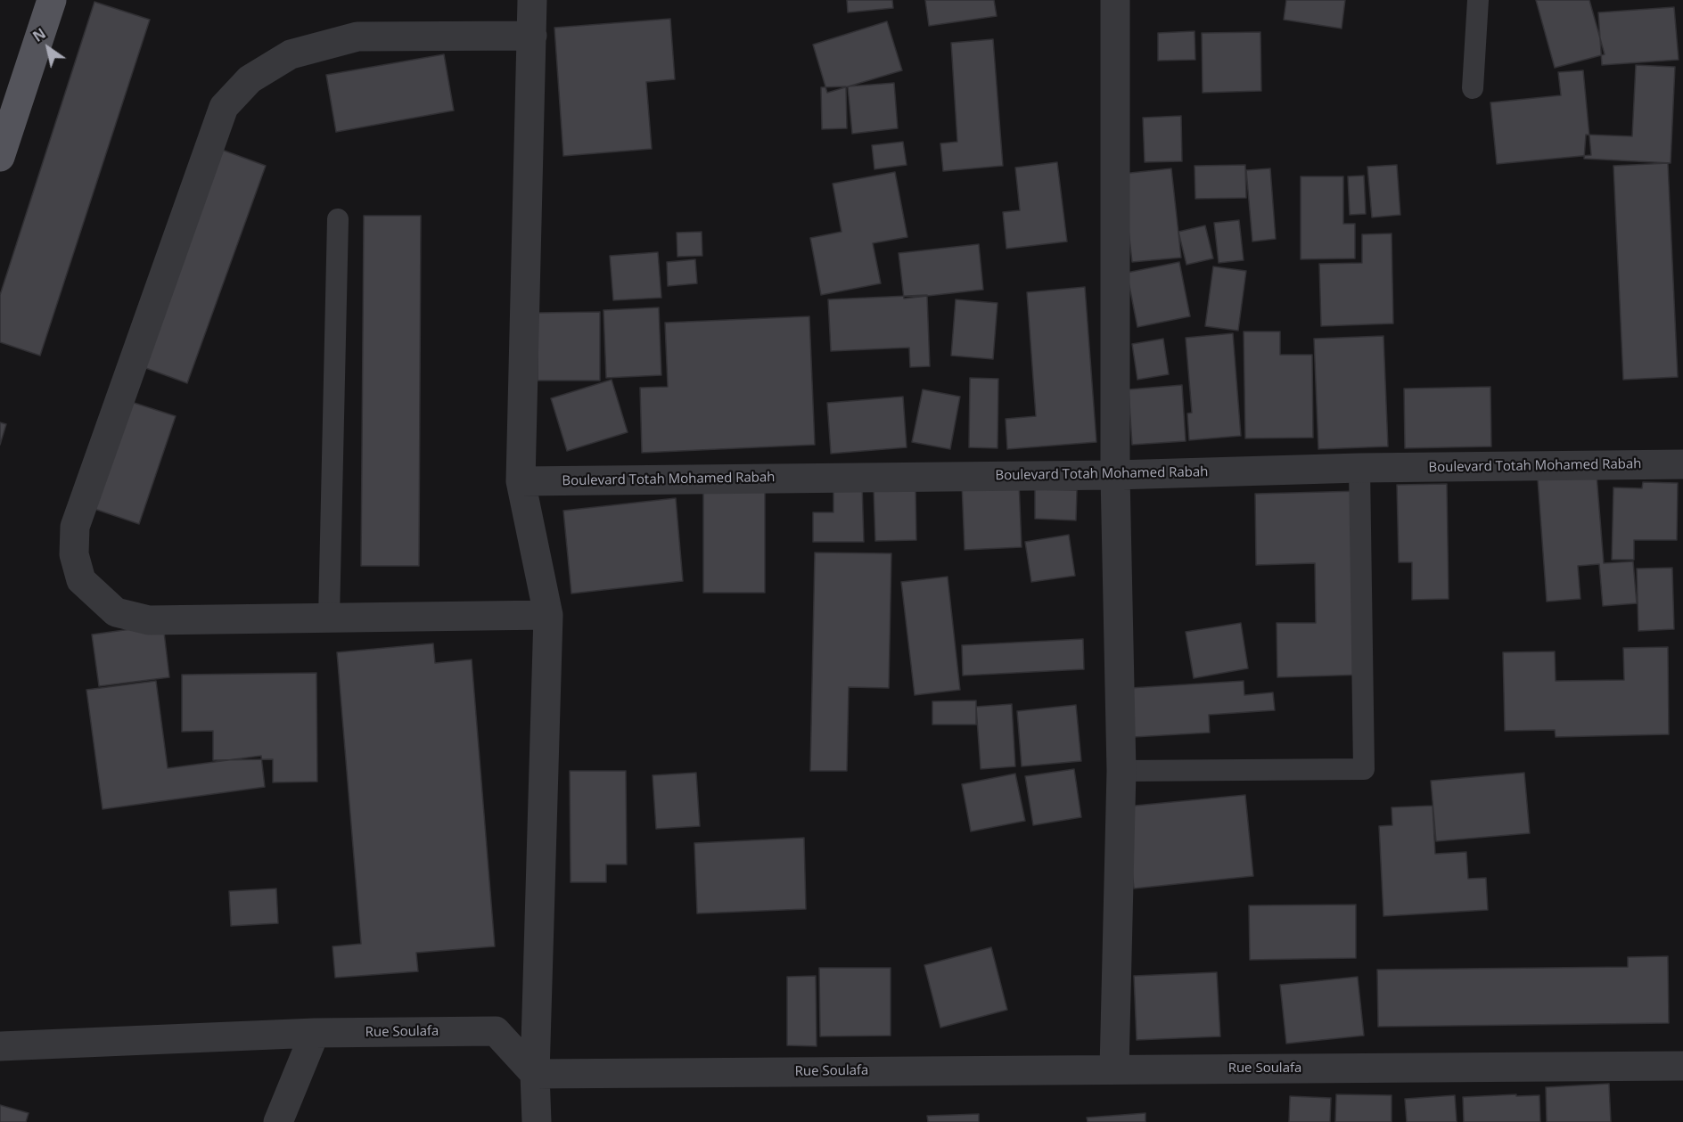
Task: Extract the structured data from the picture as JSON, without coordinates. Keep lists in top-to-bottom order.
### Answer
{
  "streets": {
    "street": ["Boulevard Totah Mohamed Rabah", "Rue Soulafa"]
  },
  "north": "top left"
}
